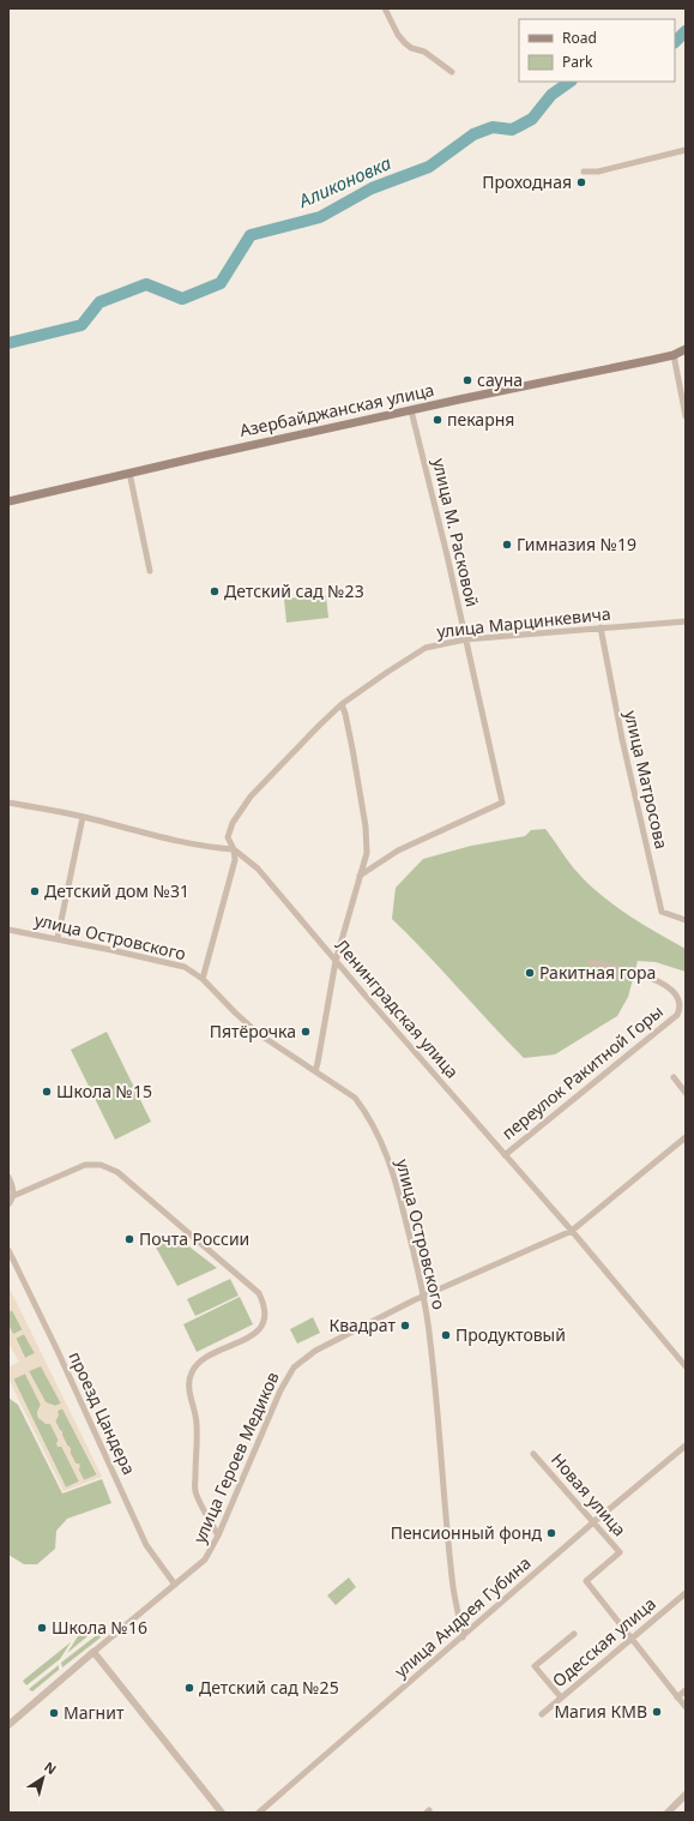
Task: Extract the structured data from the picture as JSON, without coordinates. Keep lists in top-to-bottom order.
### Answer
{
  "streets": {
    "main road": ["Азербайджанская улица"],
    "street": [
      "улица М. Расковой",
      "улица Марцинкевича",
      "улица Матросова",
      "улица Островского",
      "Ленинградская улица",
      "переулок Ракитной Горы",
      "проезд Цандера",
      "улица Героев Медиков",
      "Новая улица",
      "улица Андрея Губина",
      "Одесская улица"
    ]
  },
  "crossings": [
    ["Азербайджанская улица", "улица М. Расковой"],
    ["улица М. Расковой", "улица Марцинкевича"],
    ["улица Марцинкевича", "улица Матросова"],
    ["улица Марцинкевича", "улица Островского"],
    ["улица Марцинкевича", "Ленинградская улица"],
    ["улица Островского", "улица Героев Медиков"],
    ["улица Островского", "улица Андрея Губина"],
    ["Ленинградская улица", "переулок Ракитной Горы"],
    ["Ленинградская улица", "улица Героев Медиков"],
    ["проезд Цандера", "улица Героев Медиков"],
    ["Новая улица", "улица Андрея Губина"],
    ["Новая улица", "Одесская улица"]
  ],
  "water": ["Аликоновка"],
  "places": [
    "Проходная",
    "сауна",
    "пекарня",
    "Гимназия №19",
    "Детский сад №23",
    "Детский дом №31",
    "Ракитная гора",
    "Пятёрочка",
    "Школа №15",
    "Почта России",
    "Квадрат",
    "Продуктовый",
    "Пенсионный фонд",
    "Школа №16",
    "Детский сад №25",
    "Магия КМВ",
    "Магнит"
  ],
  "legend": ["Road", "Park"],
  "north": "top right"
}
